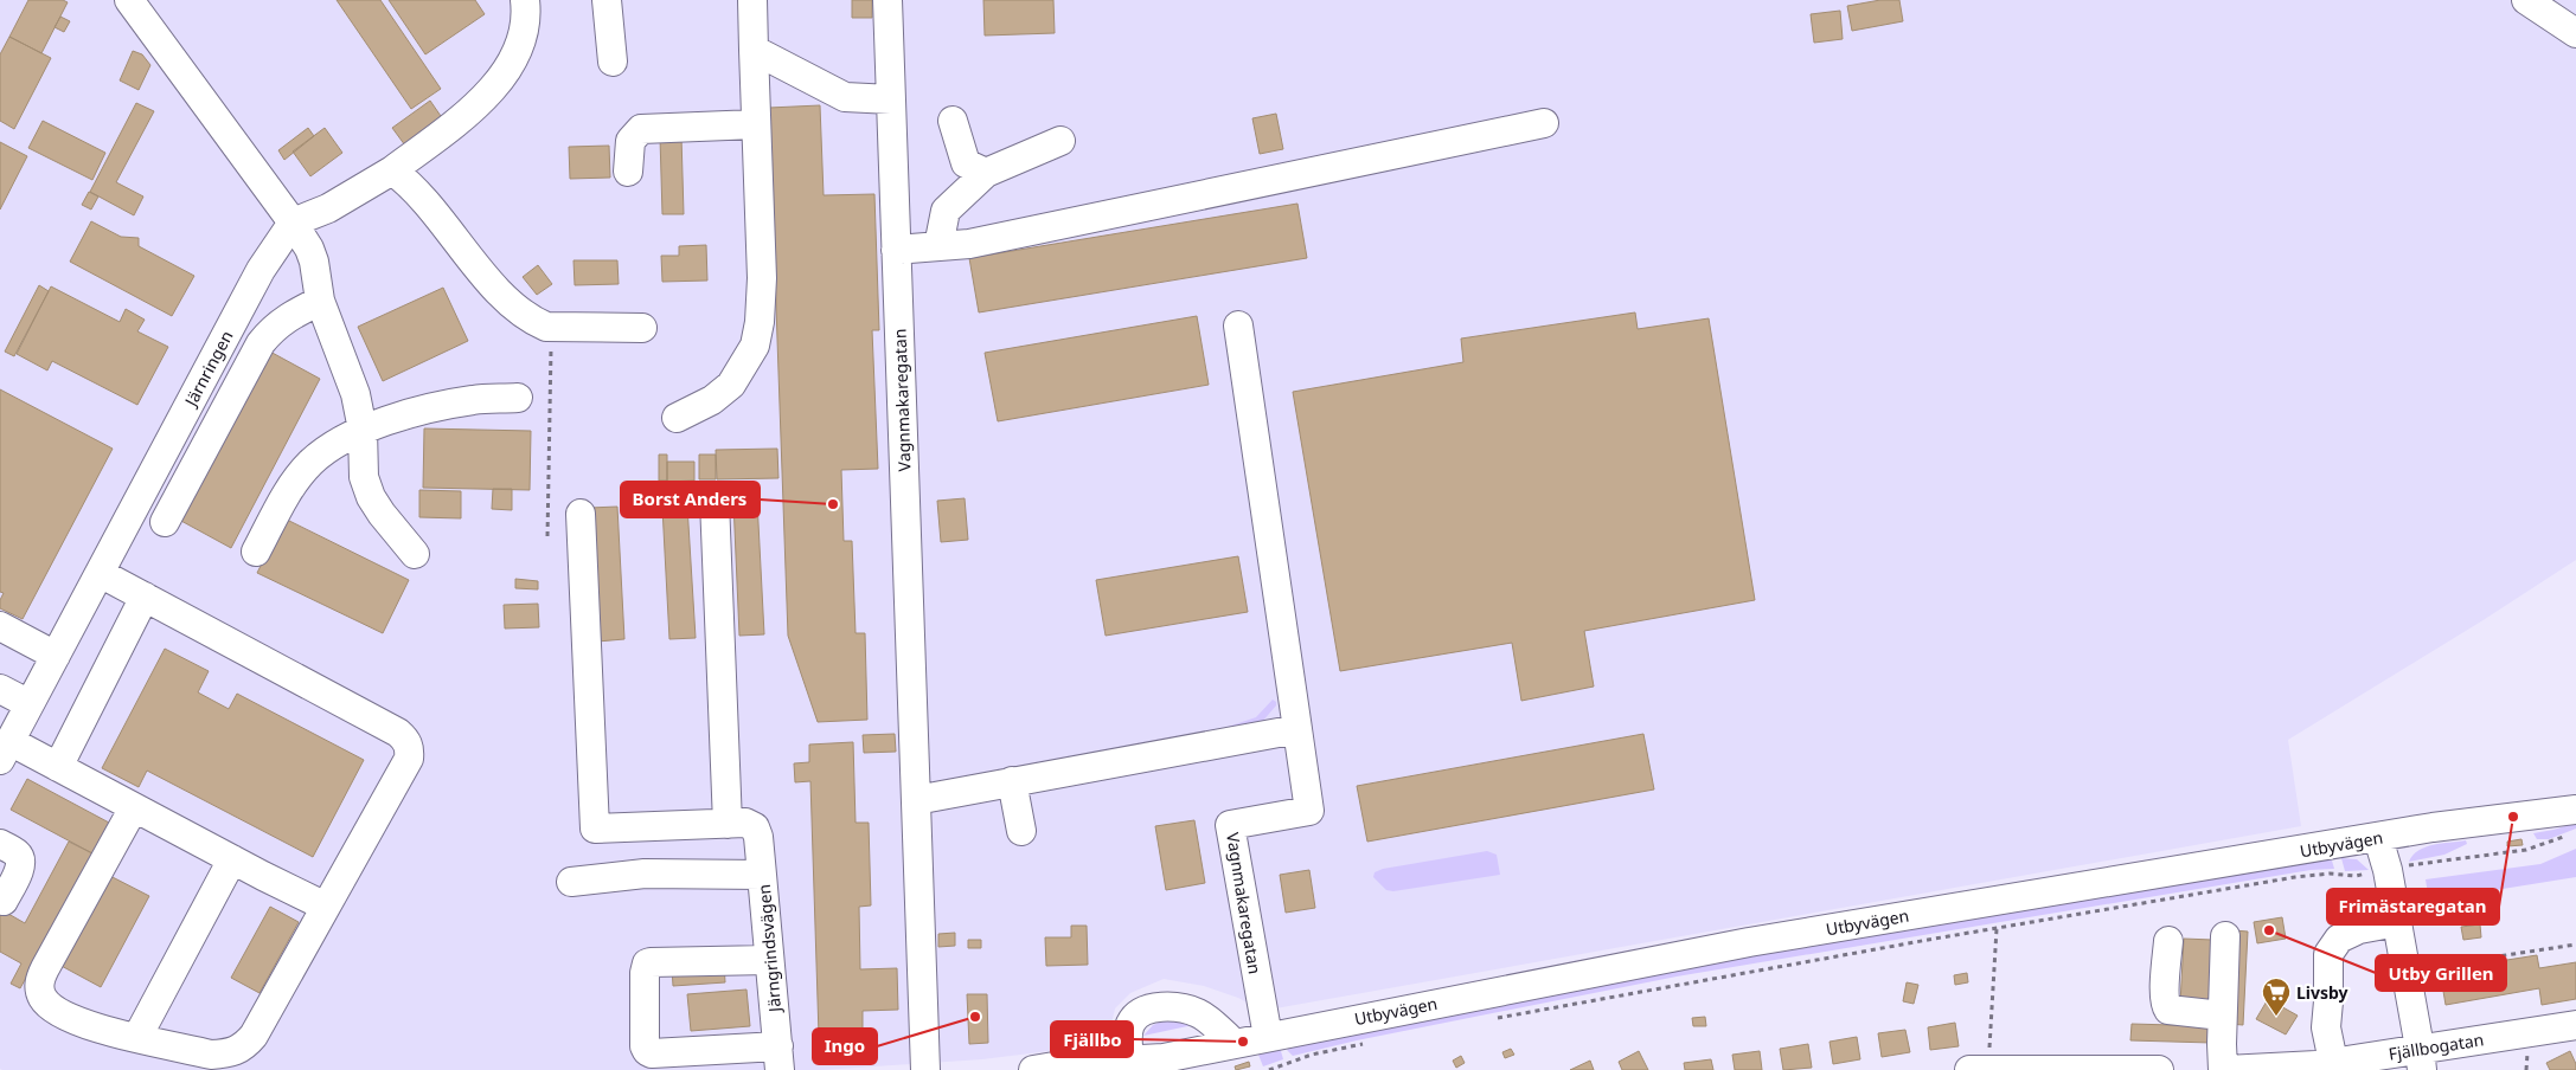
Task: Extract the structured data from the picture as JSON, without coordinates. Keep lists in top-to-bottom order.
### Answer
{
  "streets": {
    "street": [
      "Järnringen",
      "Vagnmakaregatan",
      "Utbyvägen",
      "Järngrindsvägen",
      "Fjällbogatan"
    ]
  },
  "crossings": [
    ["Vagnmakaregatan", "Utbyvägen"]
  ],
  "places": {
    "other": [
      "Borst Anders",
      "Frimästaregatan",
      "Utby Grillen",
      "Ingo",
      "Fjällbo"
    ],
    "supermarket": ["Livsby"]
  }
}
